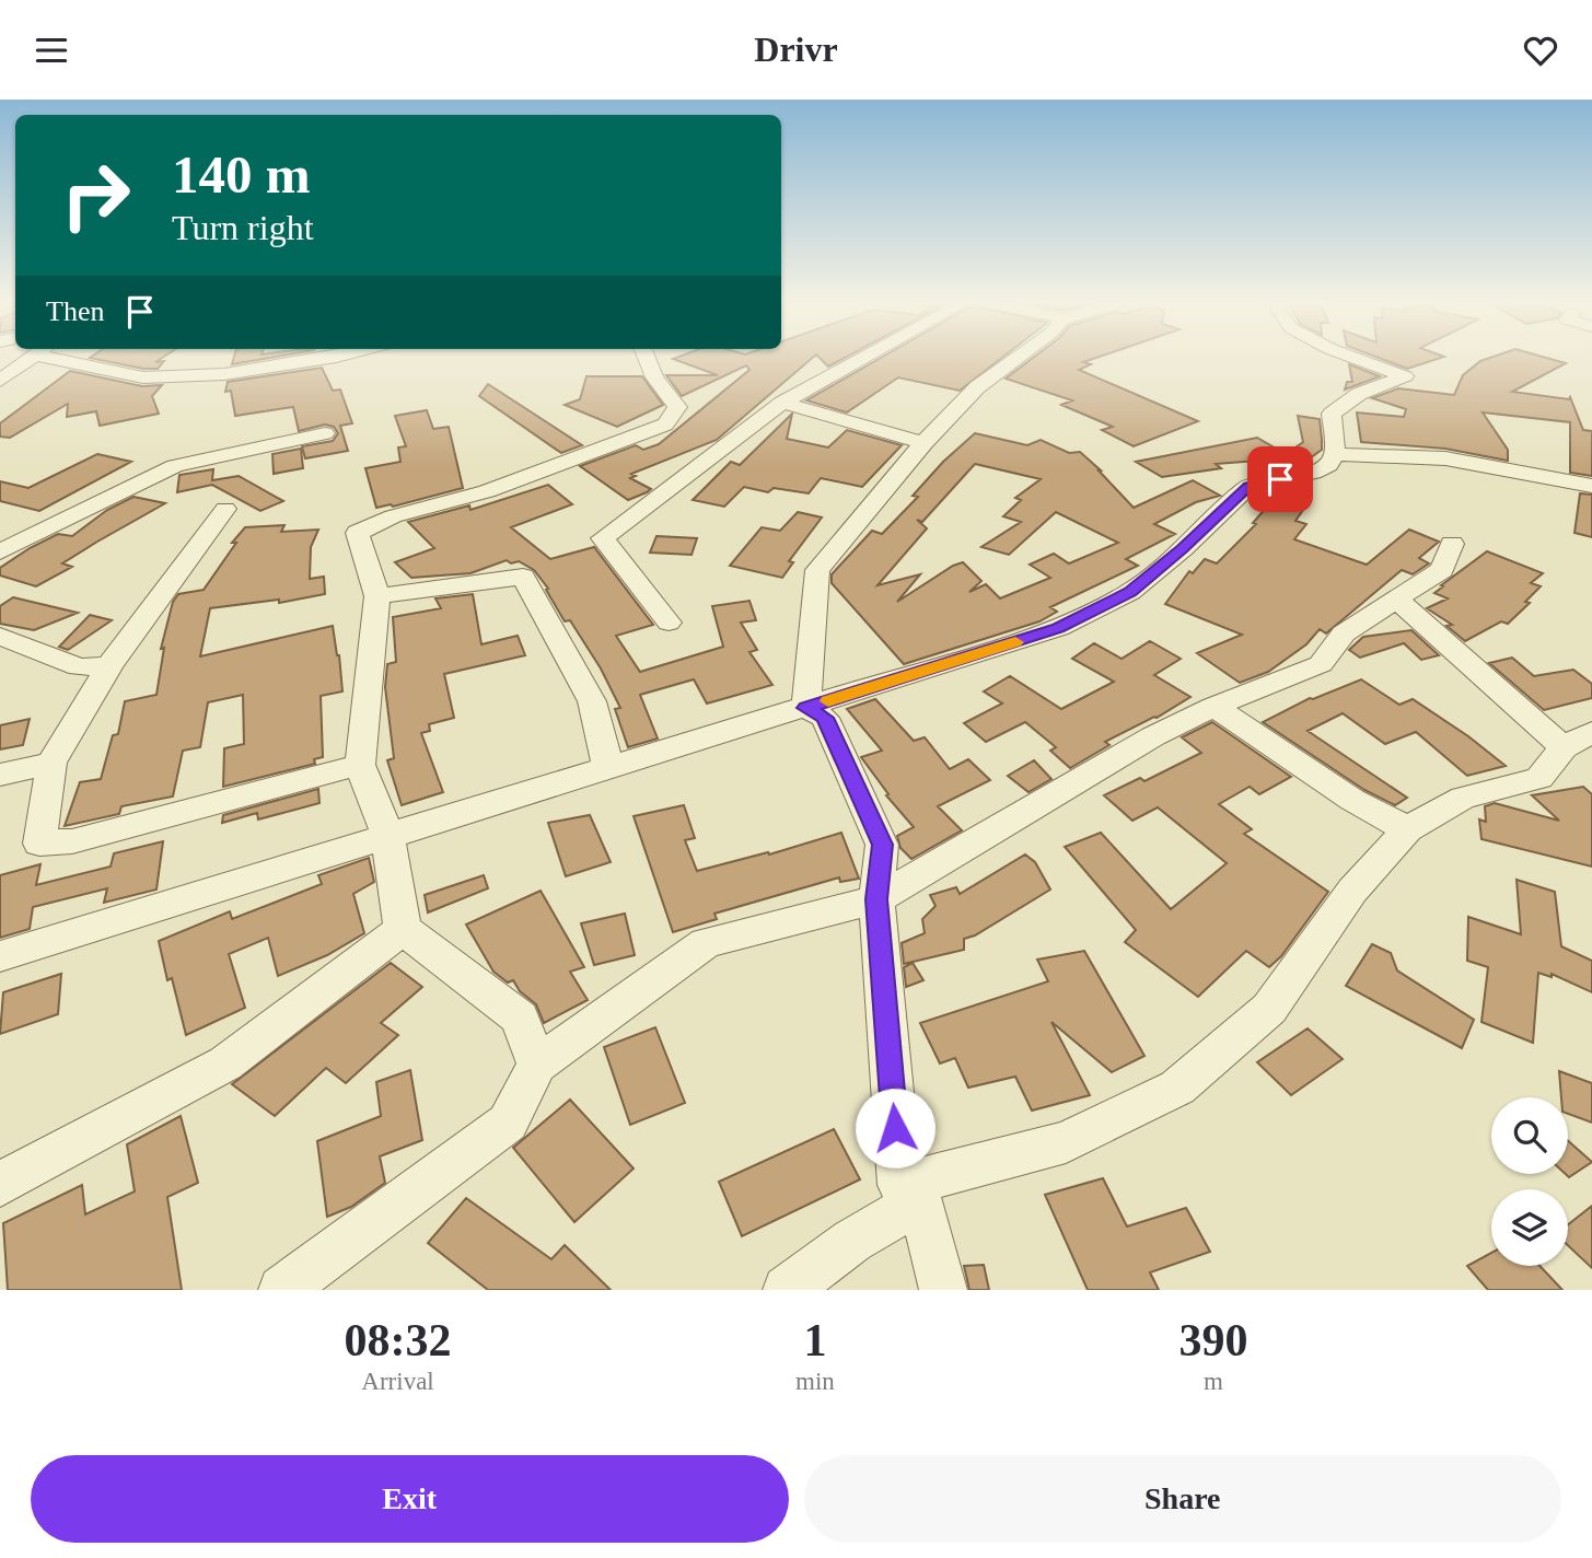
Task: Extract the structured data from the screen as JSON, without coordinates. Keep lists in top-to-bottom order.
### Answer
{
  "page": {
    "header": "Drivr",
    "turn": ["140 m", "Turn right"],
    "then": "Then",
    "eta": [
      "08:32",
      "Arrival",
      "1",
      "min",
      "390",
      "m"
    ],
    "buttons": ["Exit", "Share"]
  }
}
